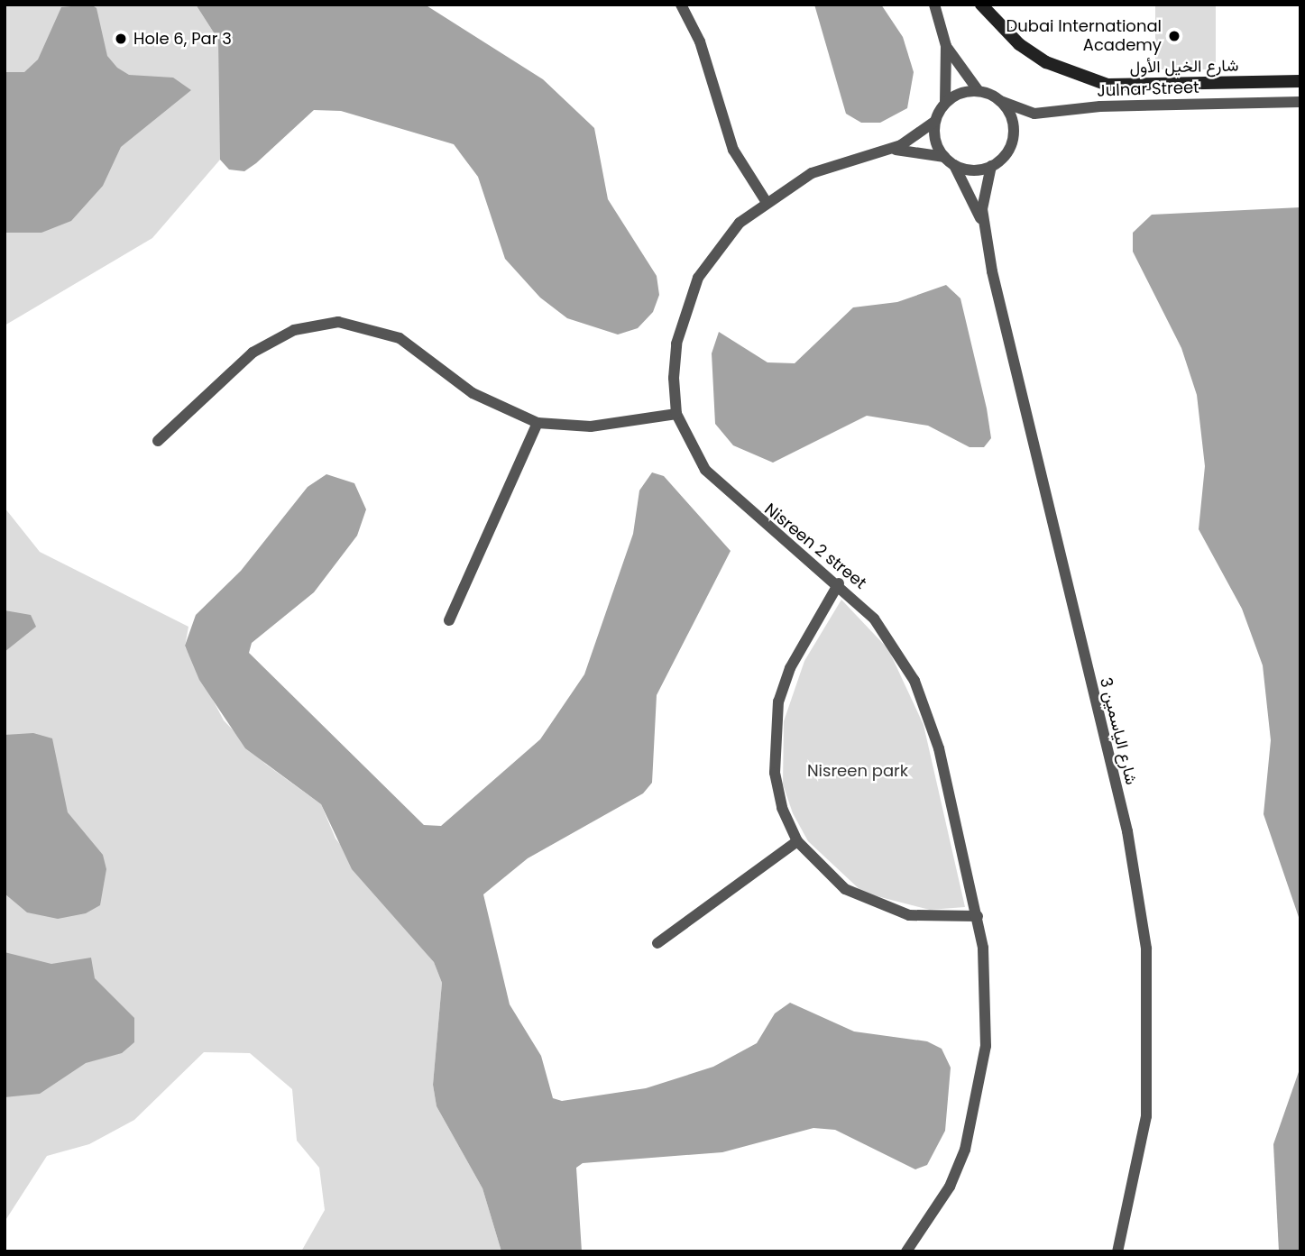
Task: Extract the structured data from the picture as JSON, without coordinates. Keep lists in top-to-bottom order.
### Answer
{
  "streets": {
    "main road": ["شارع الخيل الأول"],
    "street": ["Julnar Street", "Nisreen 2 street", "شارع الياسمين 3"]
  },
  "crossings": [
    ["Julnar Street", "Nisreen 2 street"],
    ["Julnar Street", "شارع الياسمين 3"],
    ["Nisreen 2 street", "شارع الياسمين 3"]
  ],
  "parks": ["Nisreen park"],
  "places": ["Dubai International Academy", "Hole 6, Par 3"]
}
